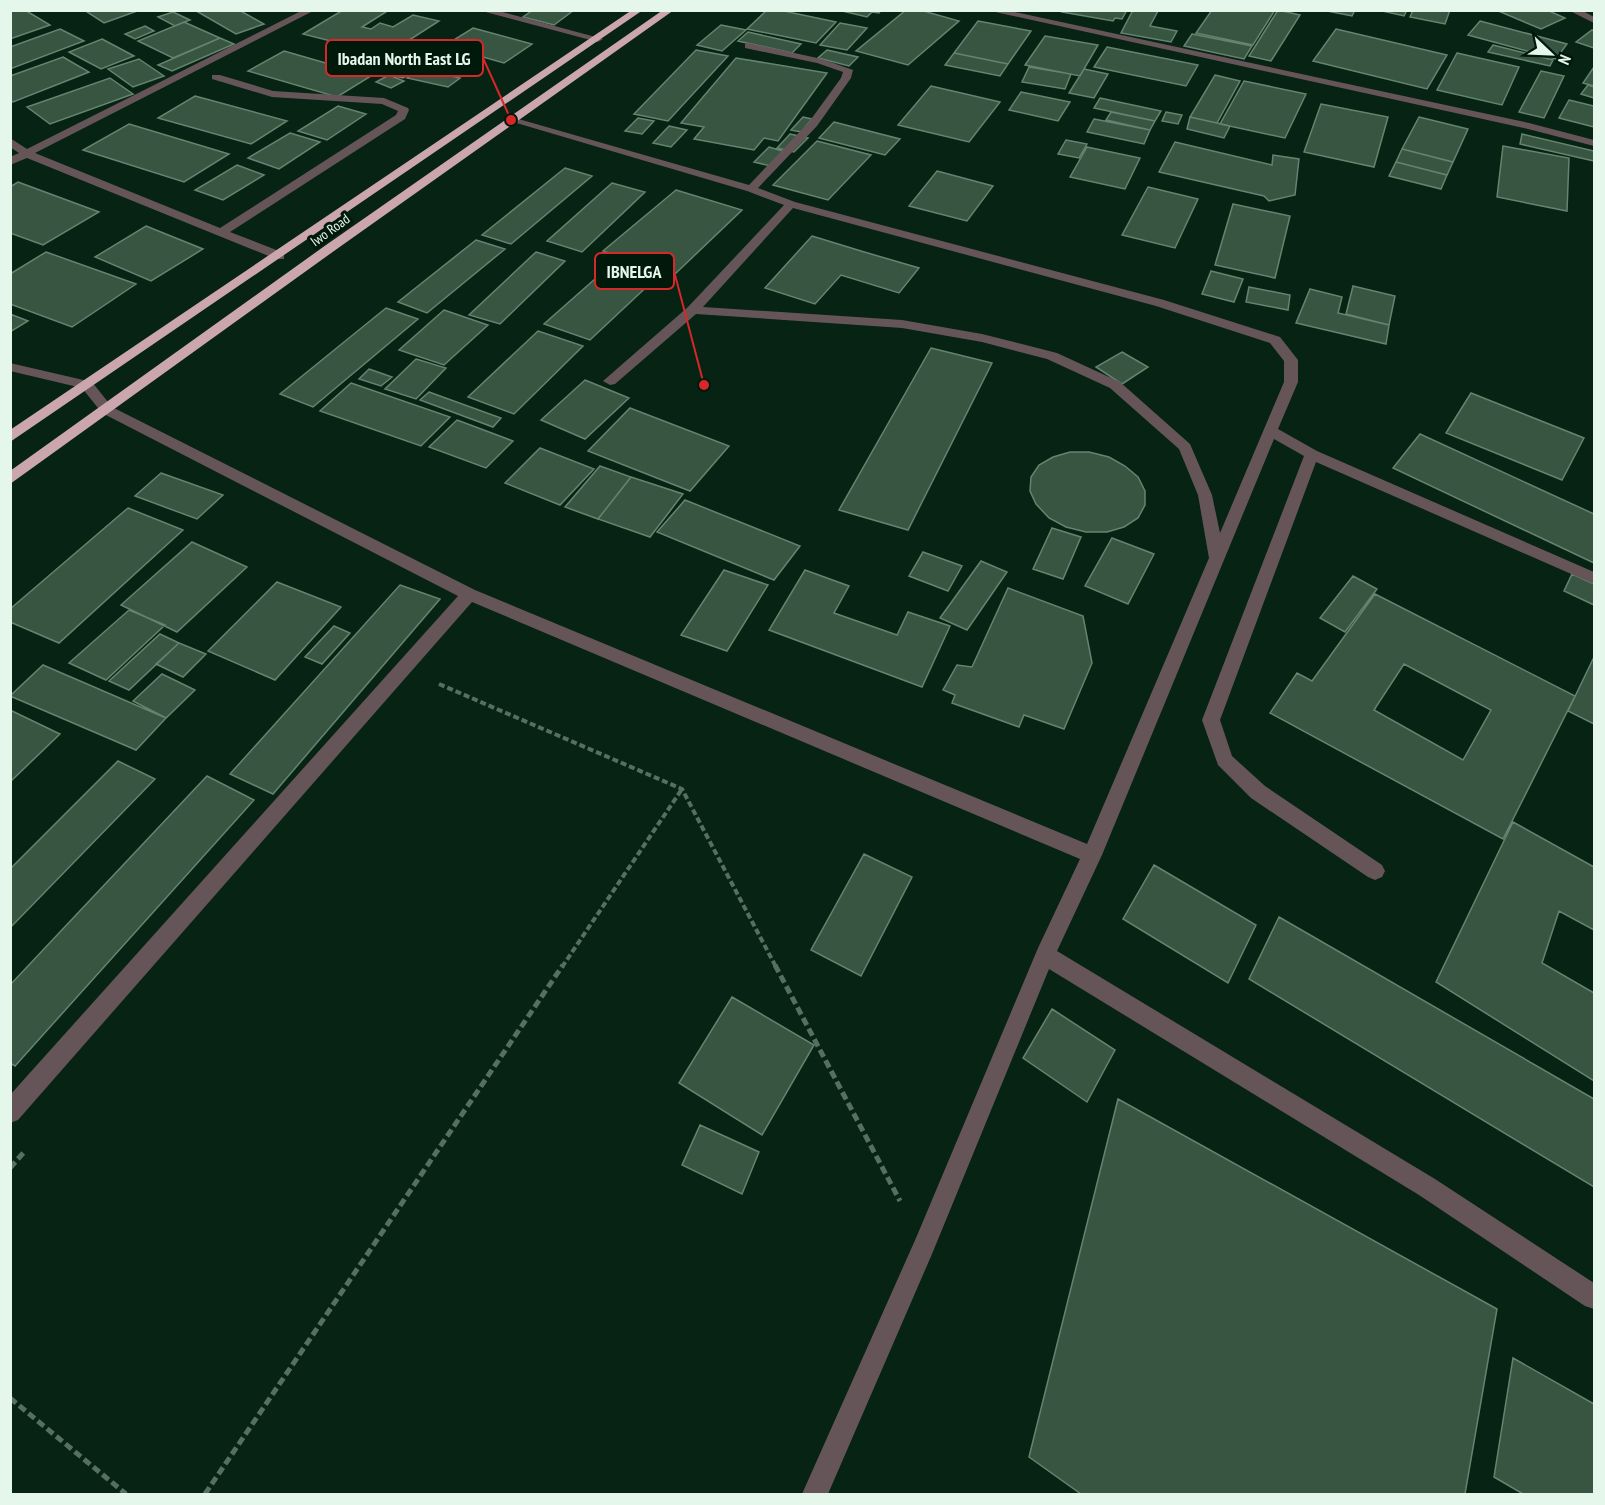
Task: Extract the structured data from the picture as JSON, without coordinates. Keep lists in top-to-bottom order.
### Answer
{
  "streets": {
    "highway": ["Iwo Road"]
  },
  "places": ["Ibadan North East LG", "IBNELGA"],
  "north": "bottom right"
}
